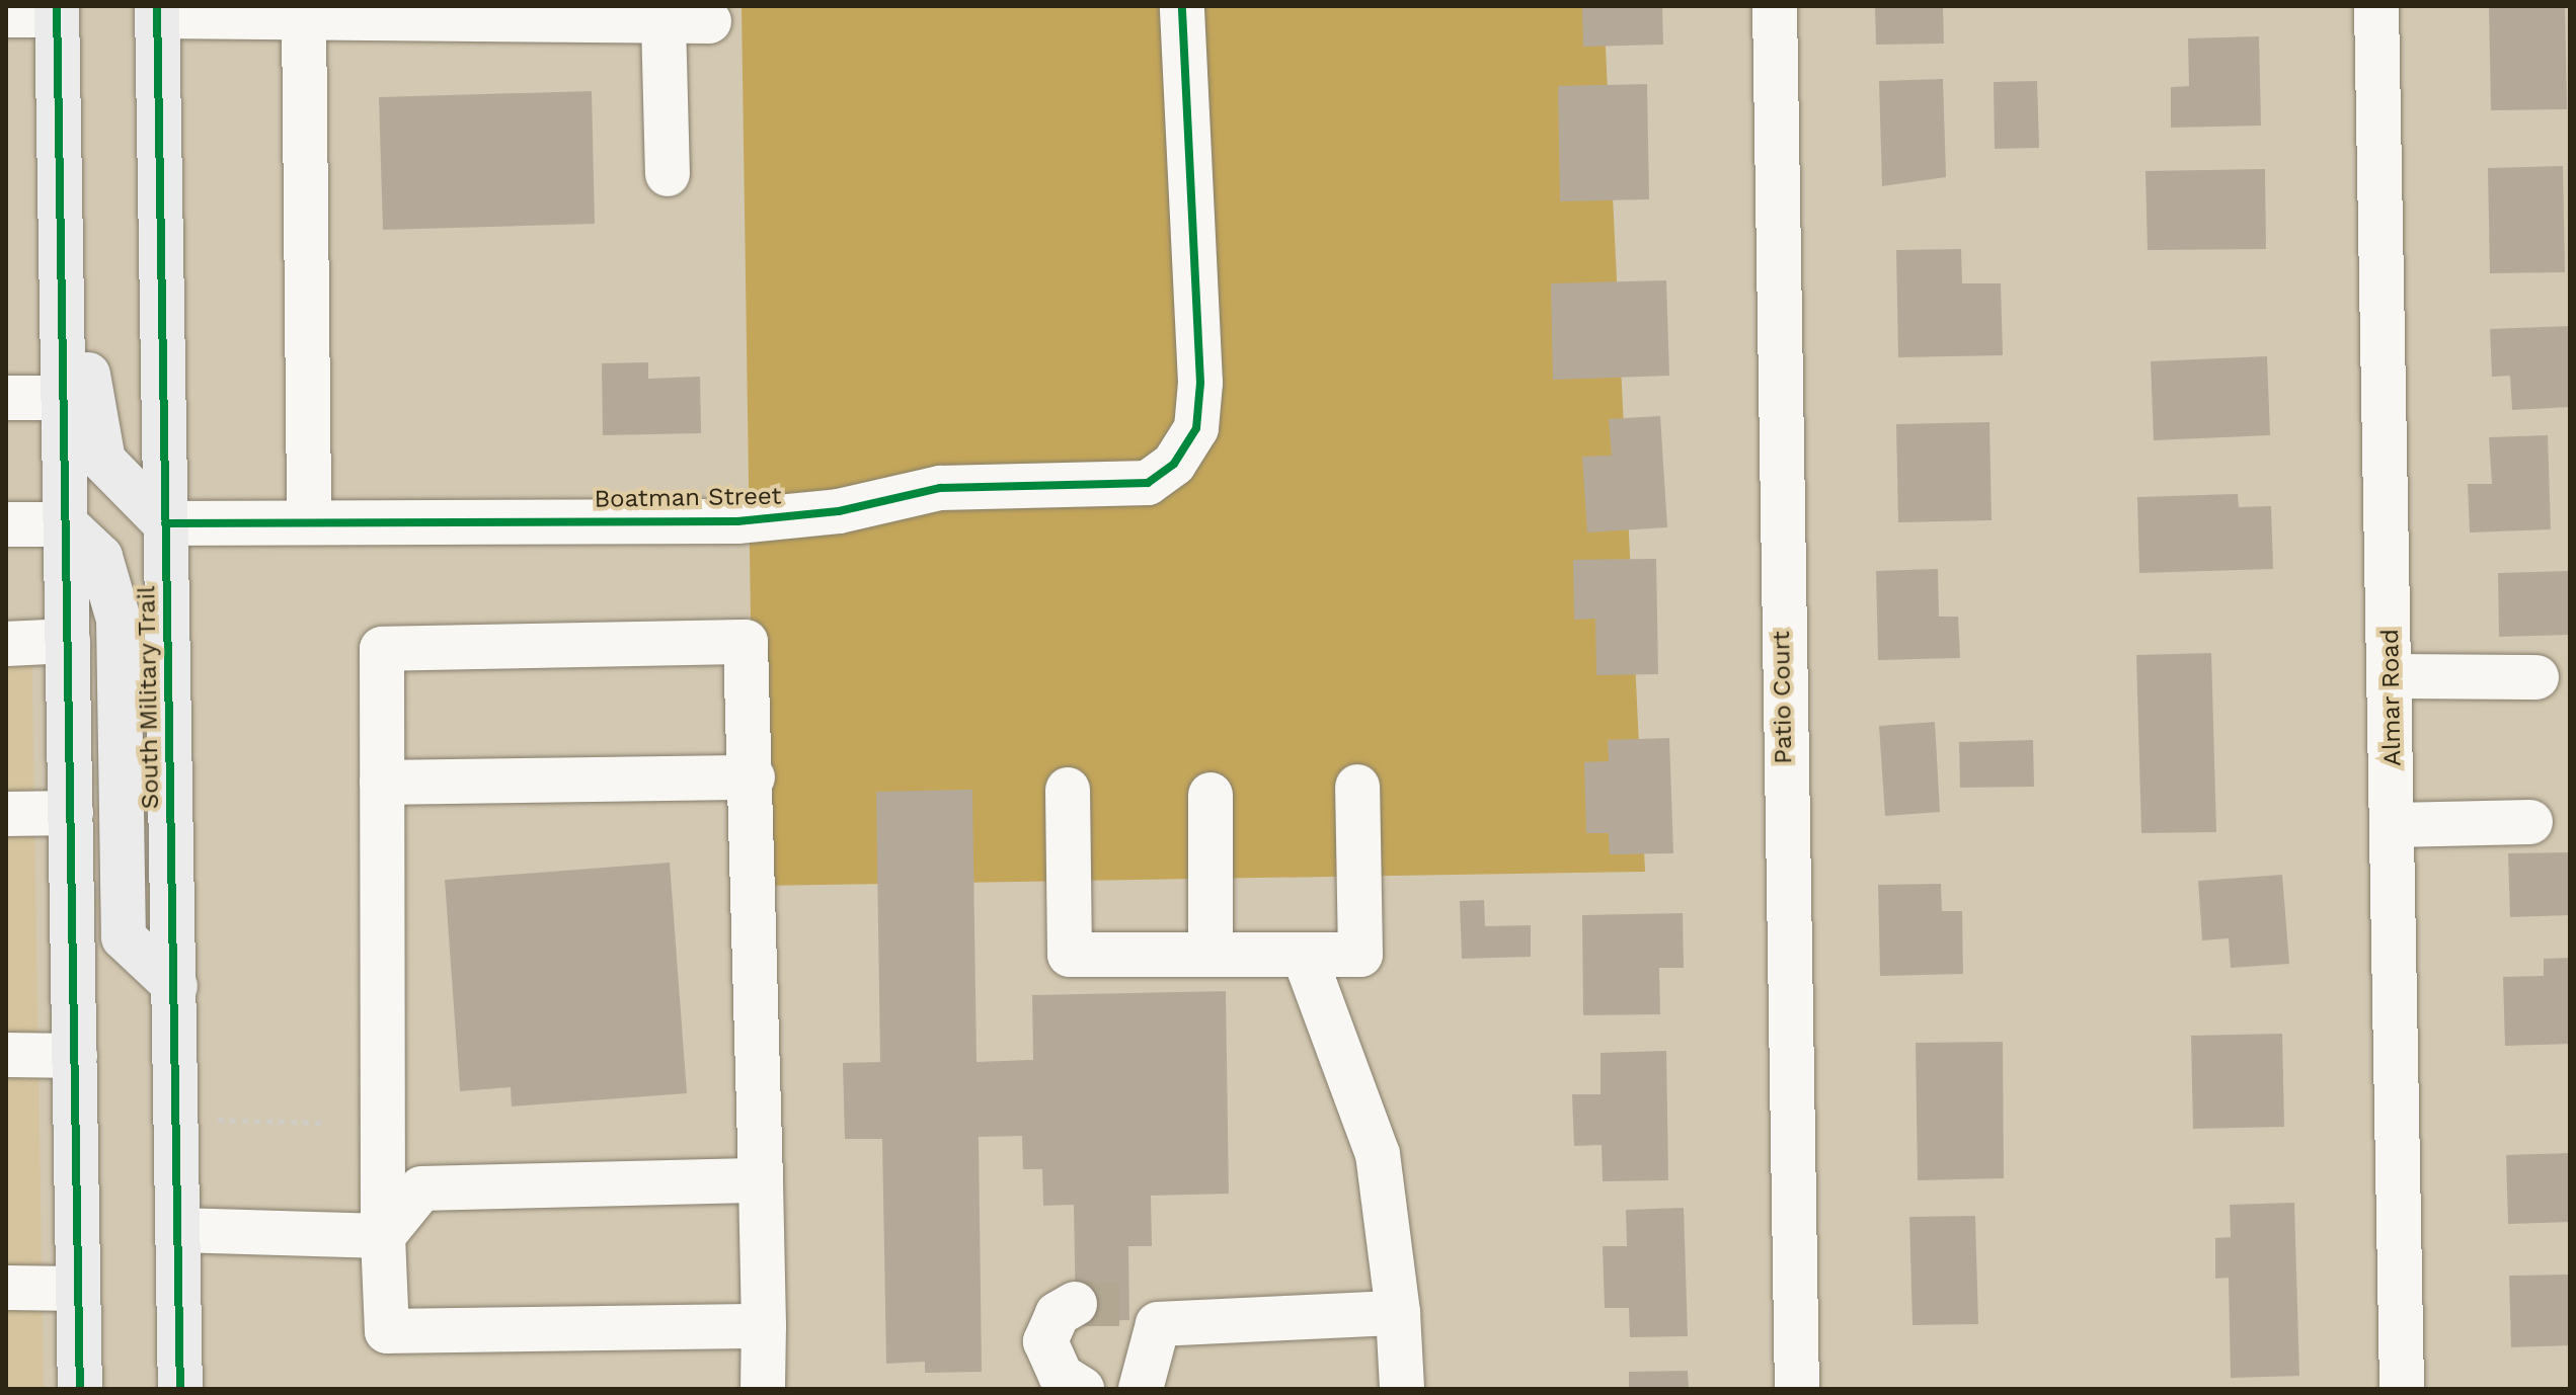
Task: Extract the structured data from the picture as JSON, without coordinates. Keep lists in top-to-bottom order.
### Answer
{
  "streets": {
    "main road": ["South Military Trail"],
    "street": ["Boatman Street", "Patio Court", "Almar Road"]
  },
  "crossings": [
    ["Boatman Street", "South Military Trail"]
  ]
}
